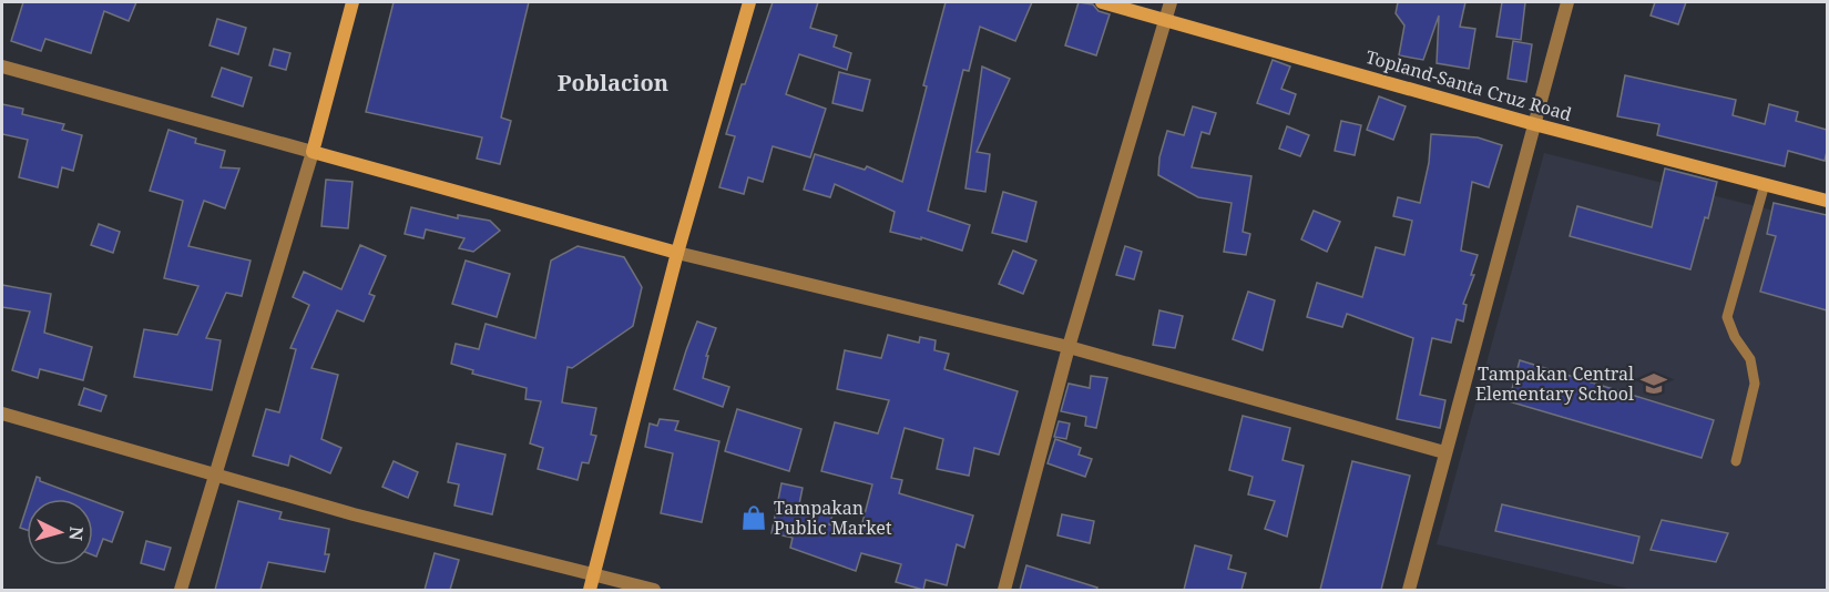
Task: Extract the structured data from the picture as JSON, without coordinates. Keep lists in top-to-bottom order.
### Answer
{
  "streets": {
    "main road": ["Topland-Santa Cruz Road"]
  },
  "districts": ["Poblacion"],
  "places": {
    "school or university": ["Tampakan Central Elementary School"],
    "shop": ["Tampakan Public Market"]
  },
  "north": "right"
}
